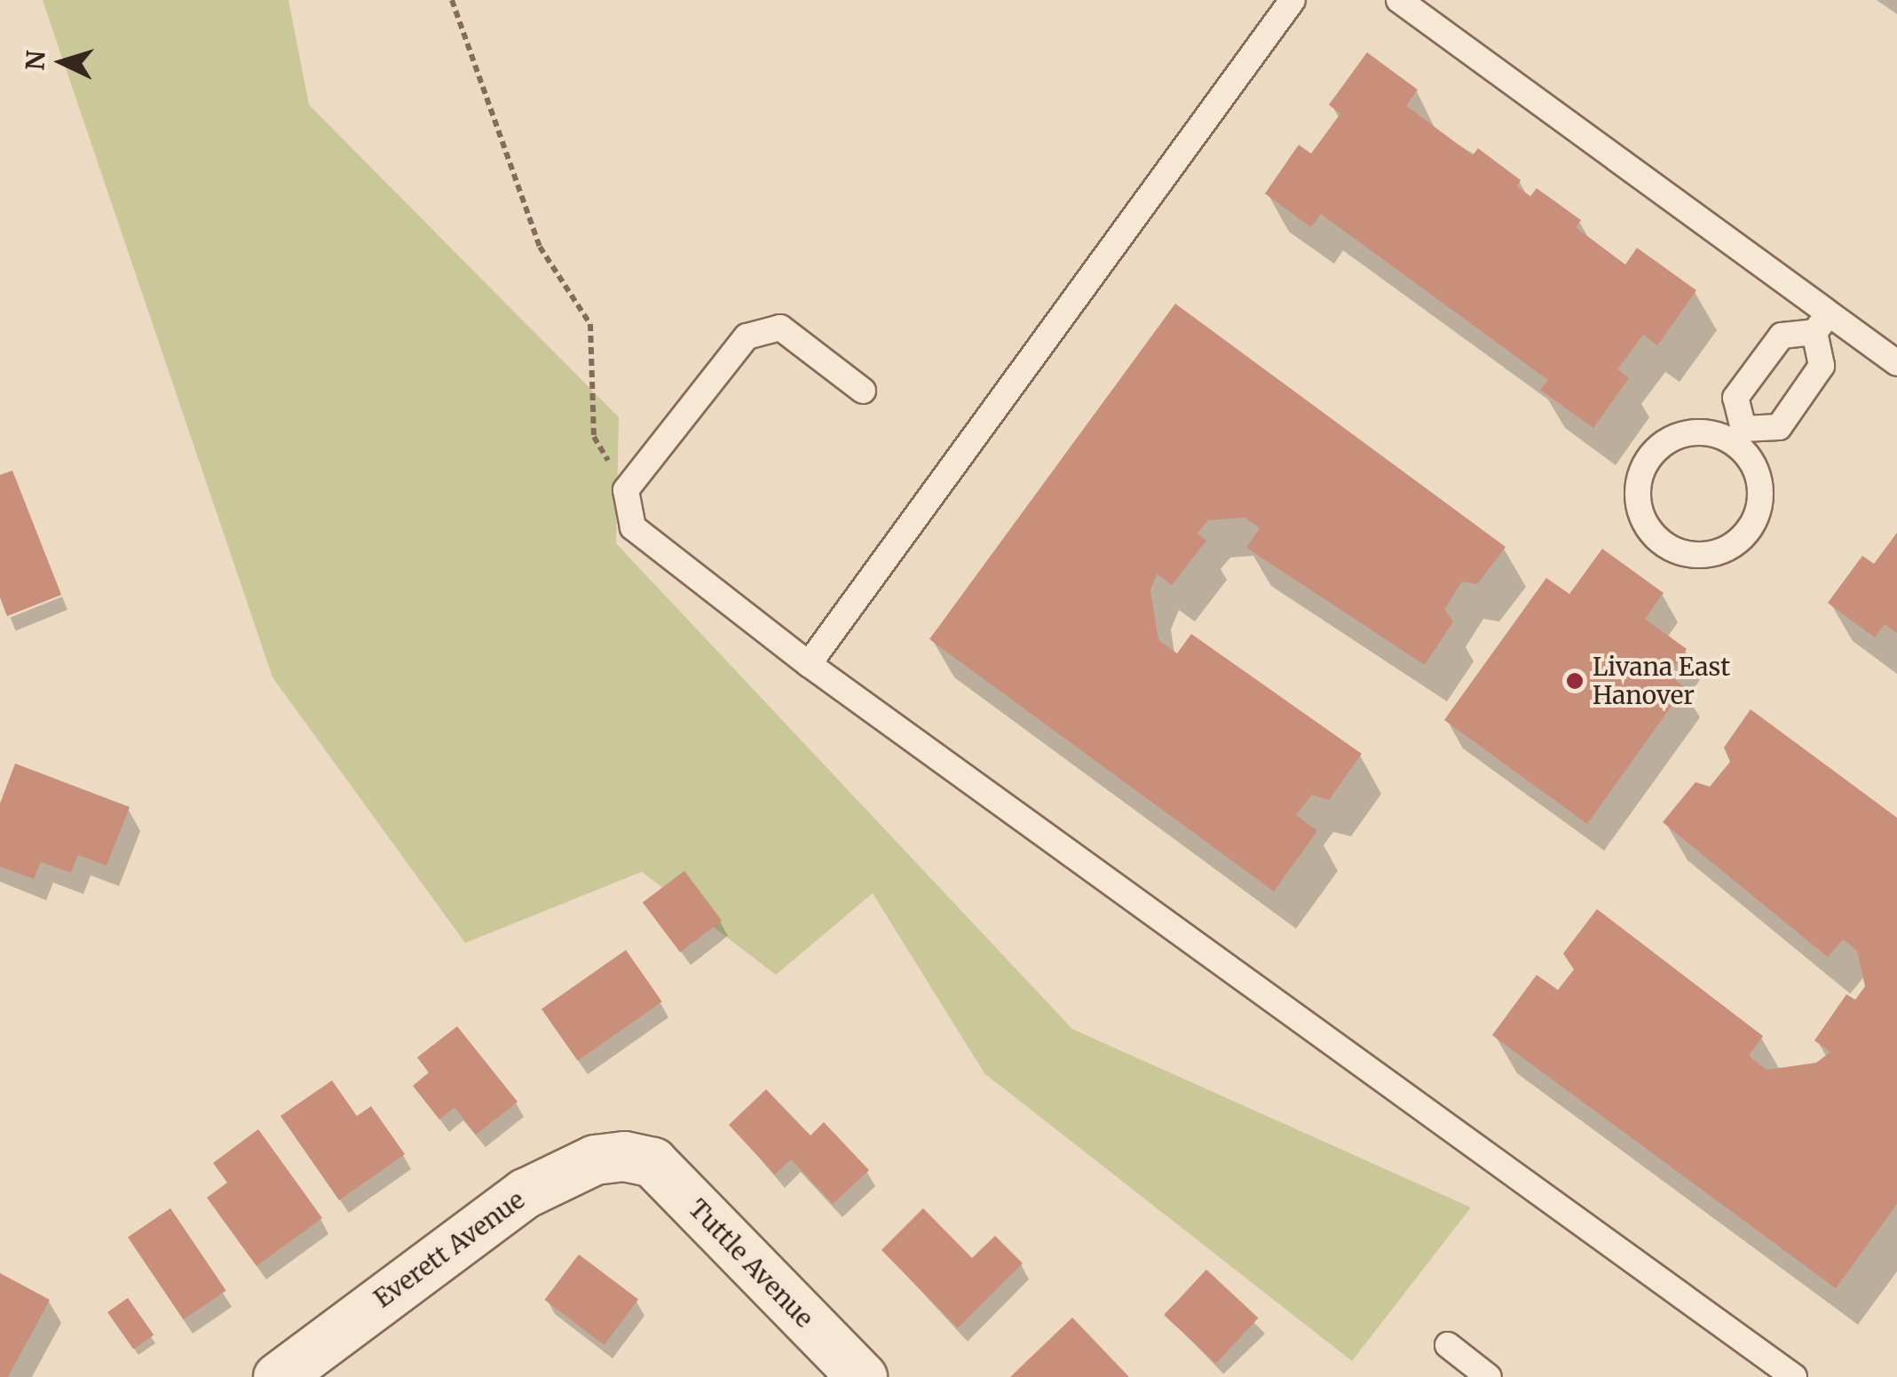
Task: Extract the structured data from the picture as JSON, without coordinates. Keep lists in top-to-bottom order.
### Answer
{
  "streets": {
    "street": ["Everett Avenue", "Tuttle Avenue"]
  },
  "crossings": [
    ["Everett Avenue", "Tuttle Avenue"]
  ],
  "places": ["Livana East Hanover"],
  "north": "left"
}
